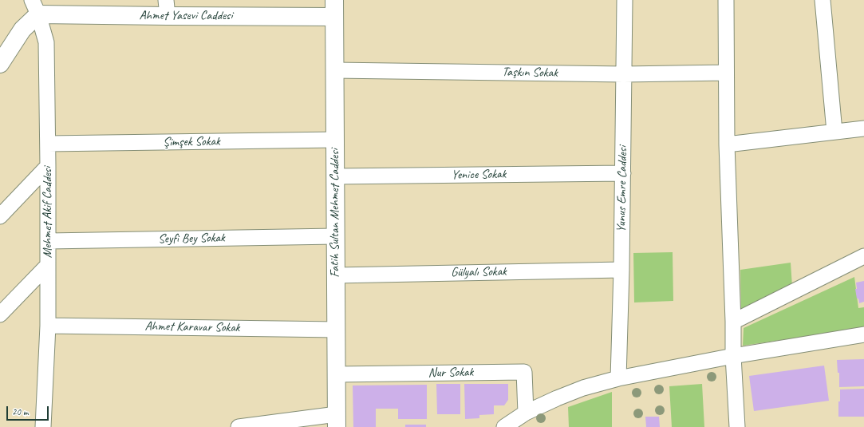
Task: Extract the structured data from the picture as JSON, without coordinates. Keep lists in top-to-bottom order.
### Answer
{
  "streets": {
    "street": [
      "Ahmet Yasevi Caddesi",
      "Taşkın Sokak",
      "Şimşek Sokak",
      "Yenice Sokak",
      "Yunus Emre Caddesi",
      "Mehmet Akif Caddesi",
      "Fatih Sultan Mehmet Caddesi",
      "Seyfi Bey Sokak",
      "Gülyalı Sokak",
      "Ahmet Karavar Sokak",
      "Nur Sokak"
    ]
  },
  "crossings": [
    ["Ahmet Yasevi Caddesi", "Mehmet Akif Caddesi"],
    ["Ahmet Yasevi Caddesi", "Fatih Sultan Mehmet Caddesi"],
    ["Taşkın Sokak", "Yunus Emre Caddesi"],
    ["Taşkın Sokak", "Fatih Sultan Mehmet Caddesi"],
    ["Şimşek Sokak", "Mehmet Akif Caddesi"],
    ["Şimşek Sokak", "Fatih Sultan Mehmet Caddesi"],
    ["Yenice Sokak", "Yunus Emre Caddesi"],
    ["Yenice Sokak", "Fatih Sultan Mehmet Caddesi"],
    ["Yunus Emre Caddesi", "Gülyalı Sokak"],
    ["Mehmet Akif Caddesi", "Seyfi Bey Sokak"],
    ["Mehmet Akif Caddesi", "Ahmet Karavar Sokak"],
    ["Fatih Sultan Mehmet Caddesi", "Seyfi Bey Sokak"],
    ["Fatih Sultan Mehmet Caddesi", "Gülyalı Sokak"],
    ["Fatih Sultan Mehmet Caddesi", "Ahmet Karavar Sokak"],
    ["Fatih Sultan Mehmet Caddesi", "Nur Sokak"]
  ],
  "scale_bar": "20 m"
}
